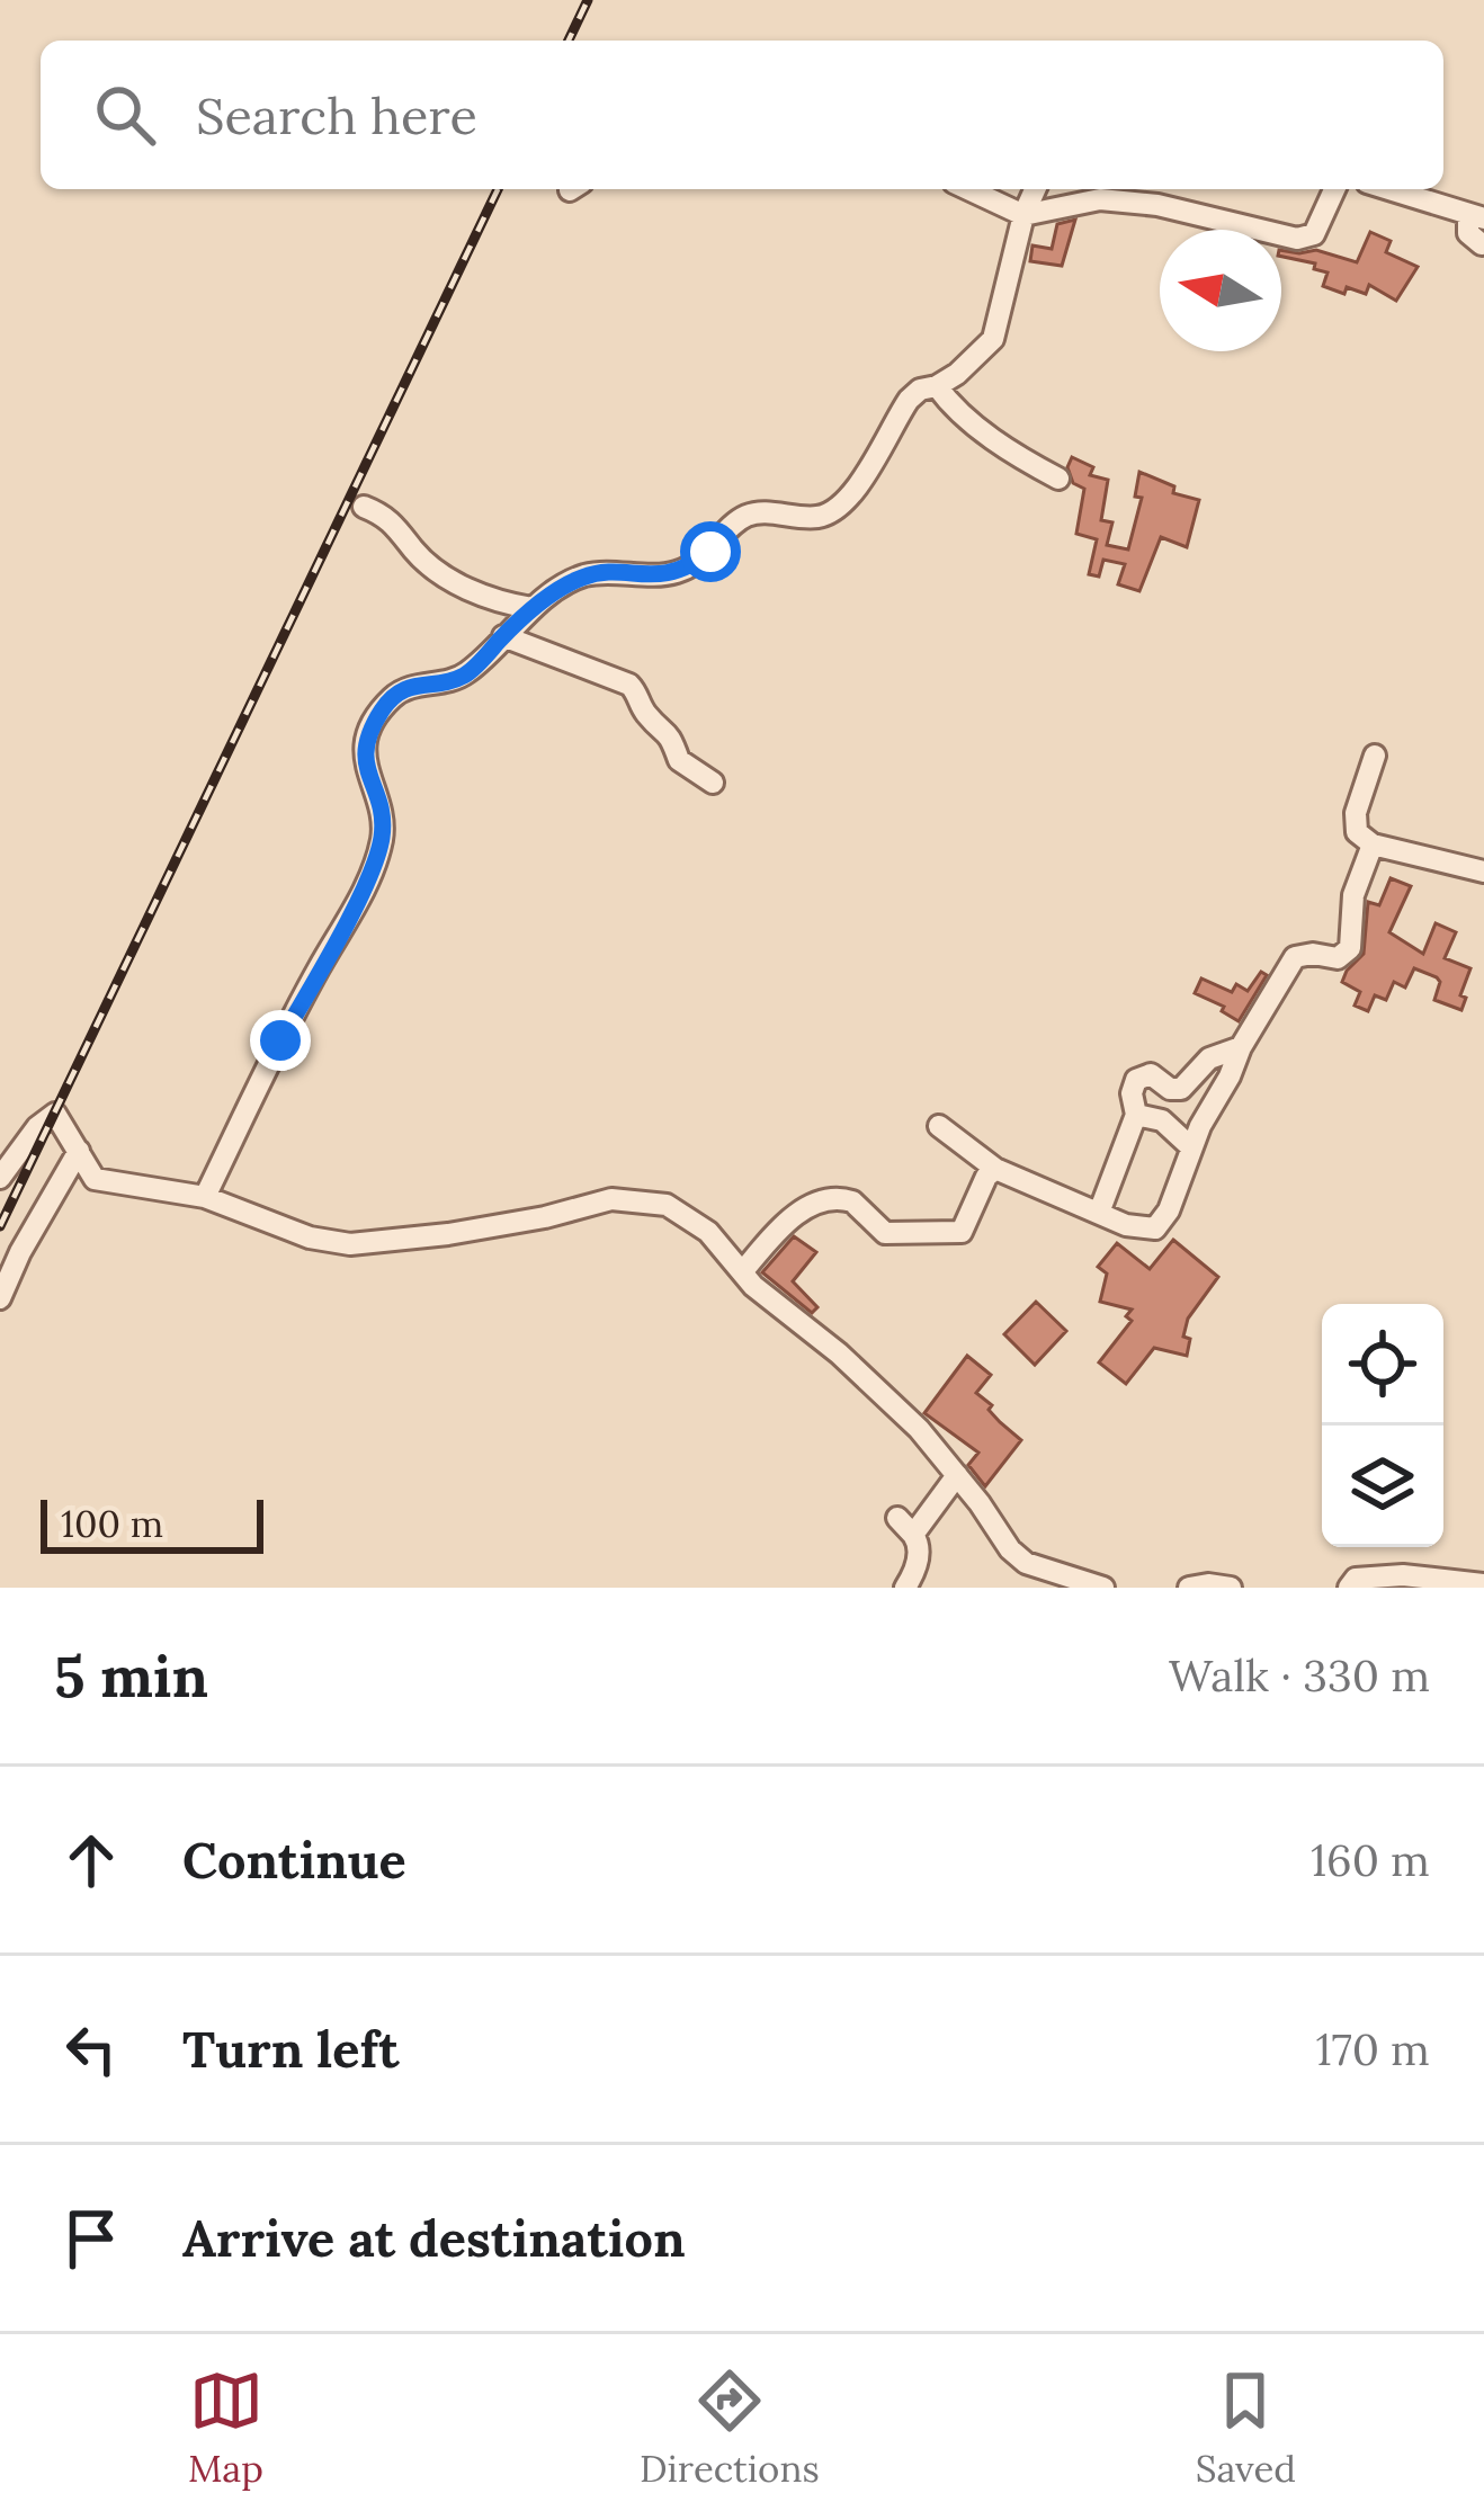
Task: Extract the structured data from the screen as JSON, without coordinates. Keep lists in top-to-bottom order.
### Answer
{
  "scale_bar": "100 m",
  "north": "left",
  "page": {
    "search": "Search here",
    "scale": "100 m",
    "heading": ["5 min", "Walk · 330 m"],
    "list": [
      ["Continue", "160 m"],
      ["Turn left", "170 m"],
      "Arrive at destination"
    ],
    "nav": ["Map", "Directions", "Saved"]
  }
}
